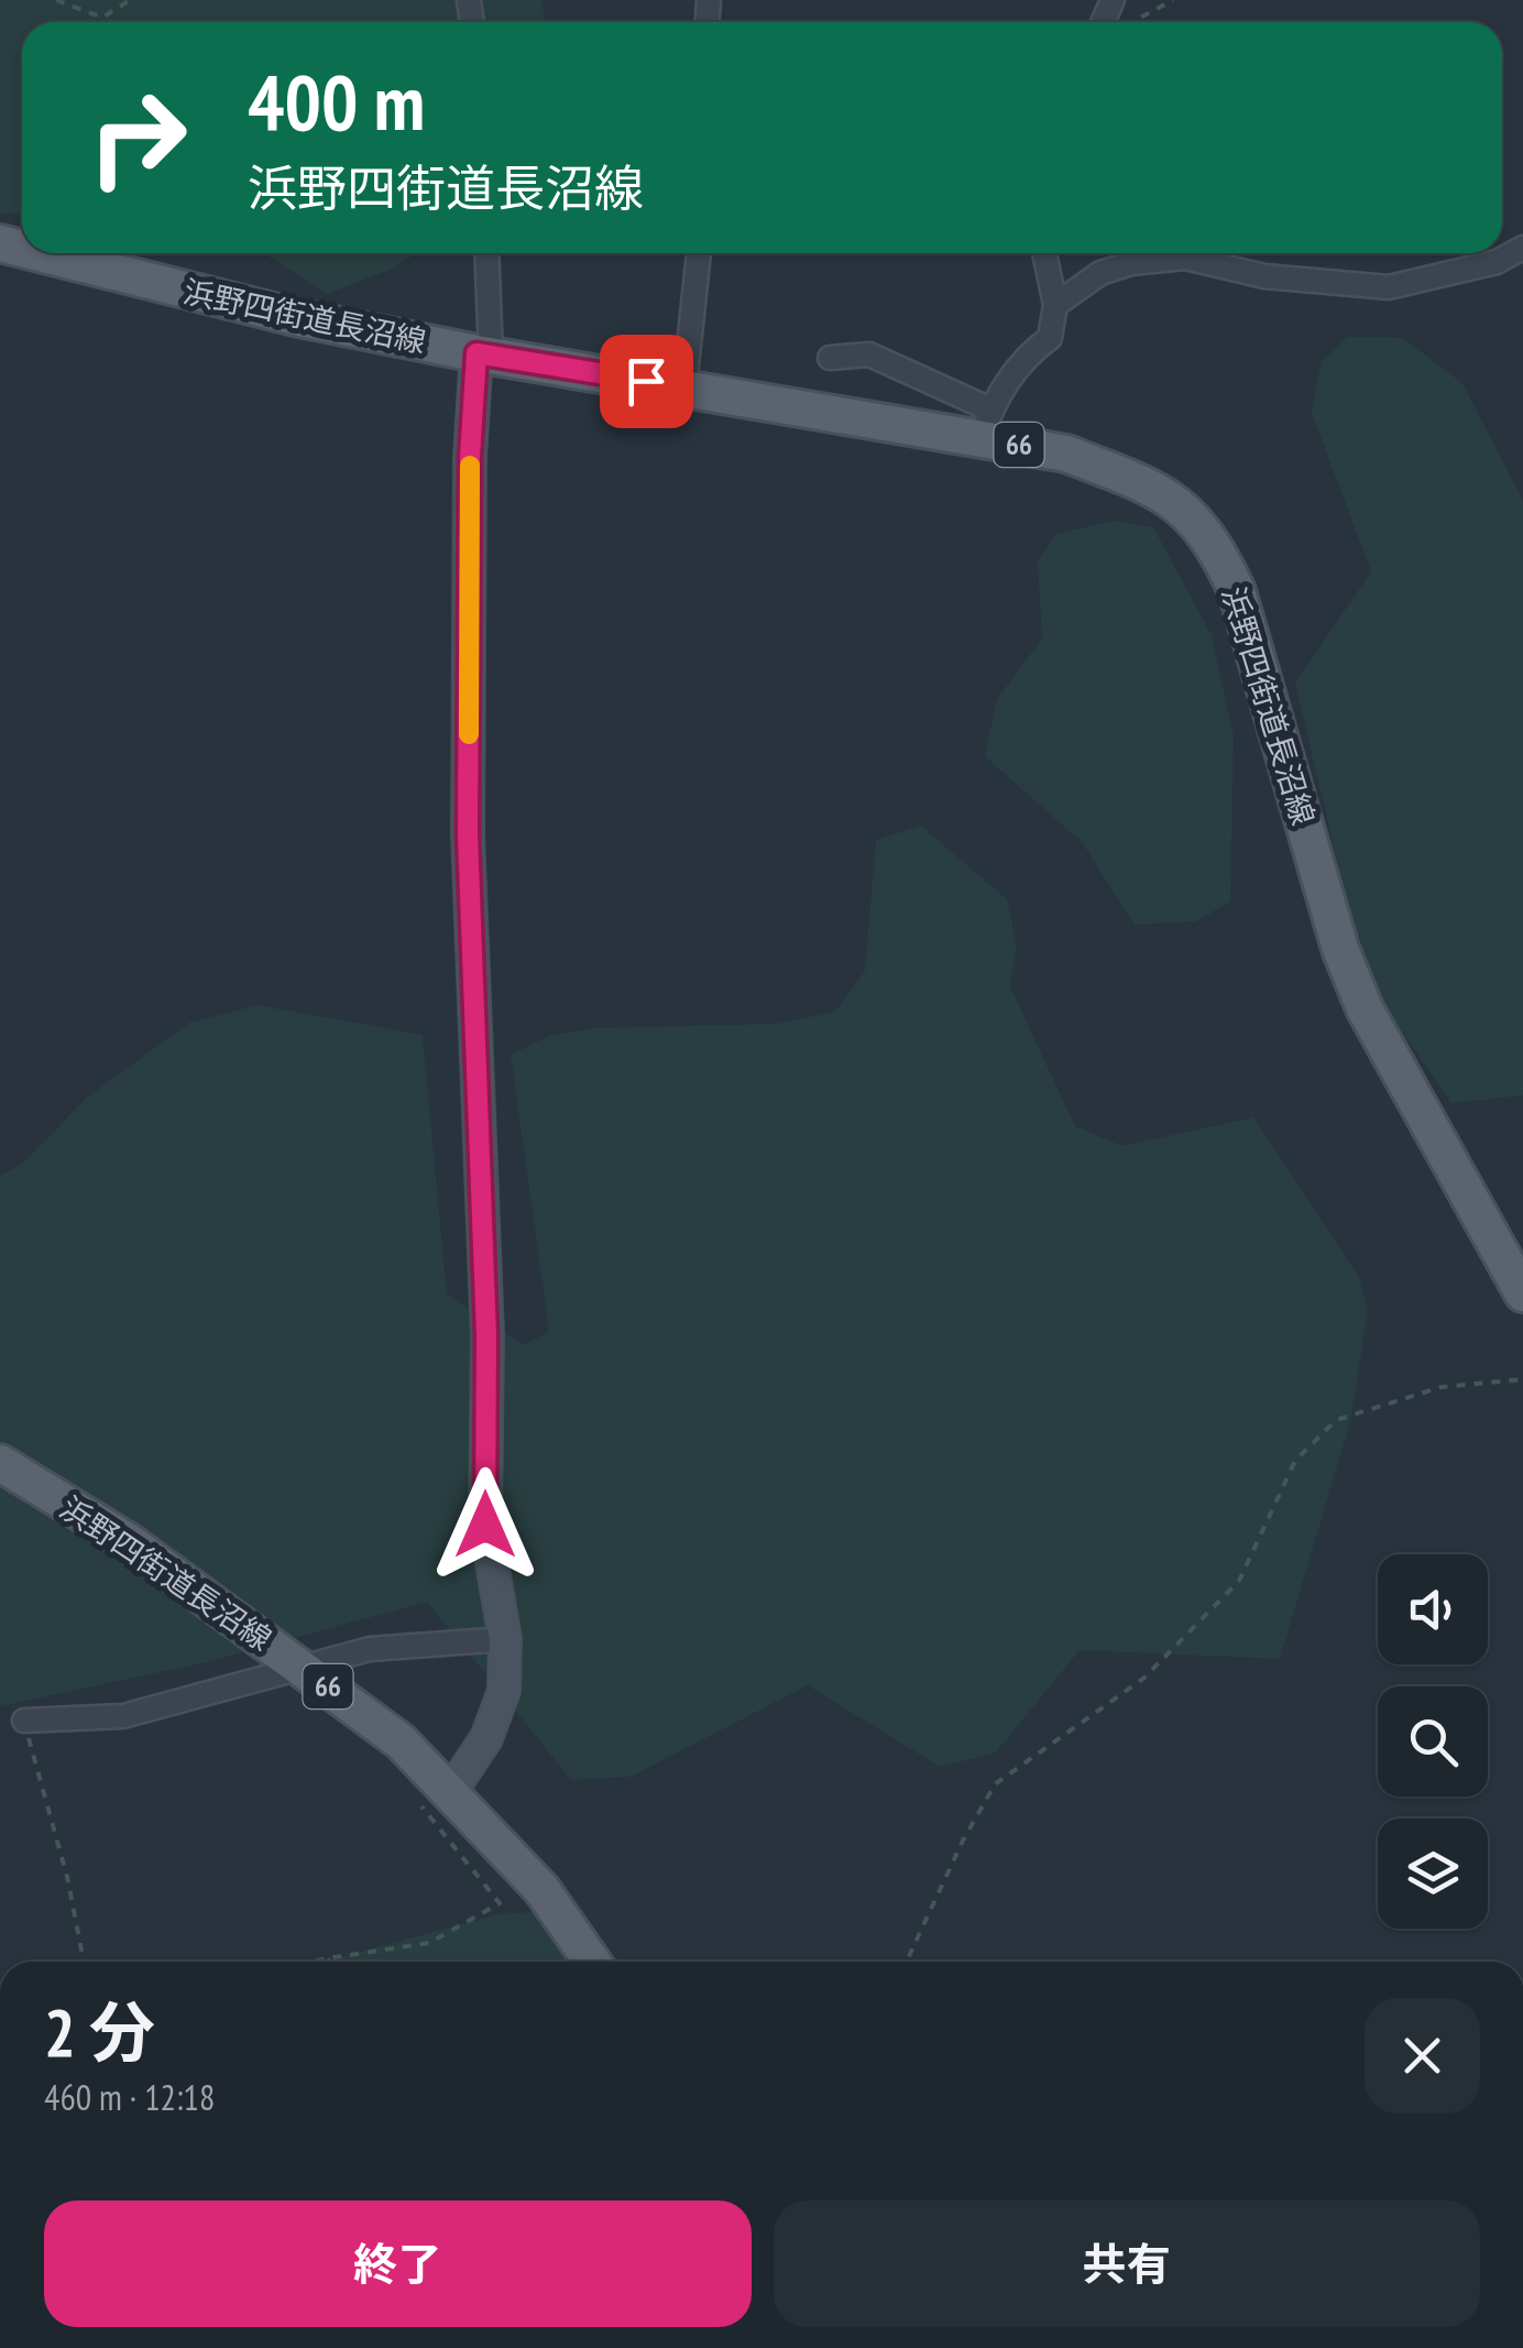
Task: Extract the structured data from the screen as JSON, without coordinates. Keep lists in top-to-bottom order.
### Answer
{
  "streets": {
    "main road": ["浜野四街道長沼線", "66"]
  },
  "page": {
    "turn": ["400 m", "浜野四街道長沼線"],
    "heading": ["2 分", "460 m · 12:18"],
    "buttons": ["終了", "共有"]
  }
}
